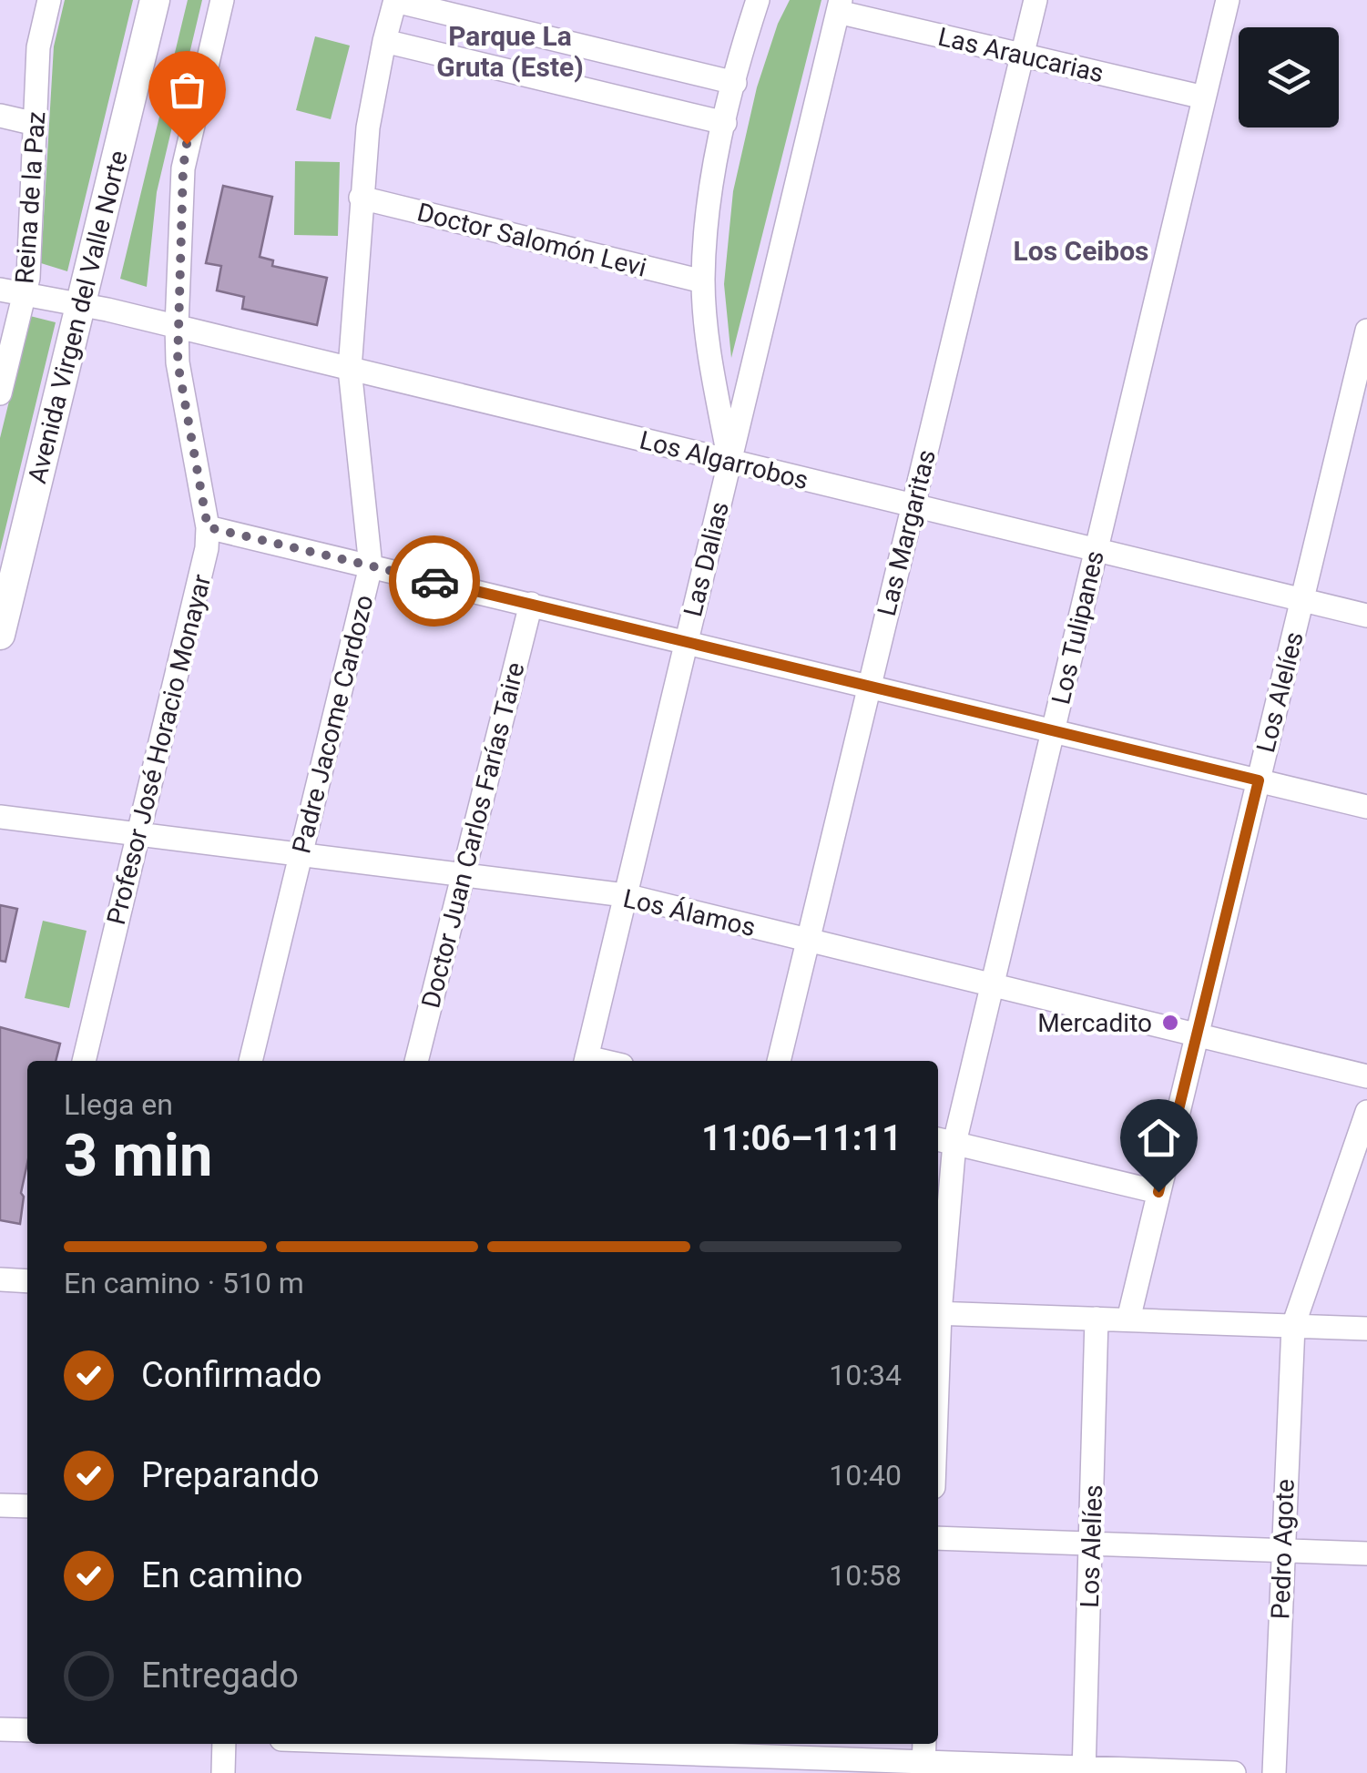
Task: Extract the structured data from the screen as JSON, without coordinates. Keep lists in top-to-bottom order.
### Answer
{
  "streets": {
    "main road": ["Avenida Virgen del Valle Norte"],
    "street": [
      "Las Araucarias",
      "Reina de la Paz",
      "Doctor Salomón Levi",
      "Los Algarrobos",
      "Las Margaritas",
      "Las Dalias",
      "Los Tulipanes",
      "Los Alelíes",
      "Padre Jacome Cardozo",
      "Profesor José Horacio Monayar",
      "Doctor Juan Carlos Farías Taire",
      "Los Álamos",
      "Pedro Agote"
    ]
  },
  "crossings": [
    ["Las Araucarias", "Las Margaritas"],
    ["Las Araucarias", "Las Dalias"],
    ["Las Araucarias", "Los Tulipanes"],
    ["Reina de la Paz", "Los Algarrobos"],
    ["Doctor Salomón Levi", "Padre Jacome Cardozo"],
    ["Avenida Virgen del Valle Norte", "Los Algarrobos"],
    ["Los Algarrobos", "Las Margaritas"],
    ["Los Algarrobos", "Las Dalias"],
    ["Los Algarrobos", "Los Tulipanes"],
    ["Los Algarrobos", "Los Alelíes"],
    ["Los Algarrobos", "Padre Jacome Cardozo"],
    ["Los Algarrobos", "Profesor José Horacio Monayar"],
    ["Las Margaritas", "Los Álamos"],
    ["Las Dalias", "Los Álamos"],
    ["Los Tulipanes", "Los Álamos"],
    ["Los Alelíes", "Los Álamos"],
    ["Padre Jacome Cardozo", "Los Álamos"],
    ["Profesor José Horacio Monayar", "Los Álamos"],
    ["Doctor Juan Carlos Farías Taire", "Los Álamos"]
  ],
  "districts": ["Parque La Gruta (Este)", "Los Ceibos"],
  "places": ["Mercadito"],
  "page": {
    "heading": ["3 min", "Llega en", "11:06–11:11"],
    "bar": "En camino · 510 m",
    "list": [
      ["Confirmado", "10:34"],
      ["Preparando", "10:40"],
      ["En camino", "10:58"],
      "Entregado"
    ]
  }
}
